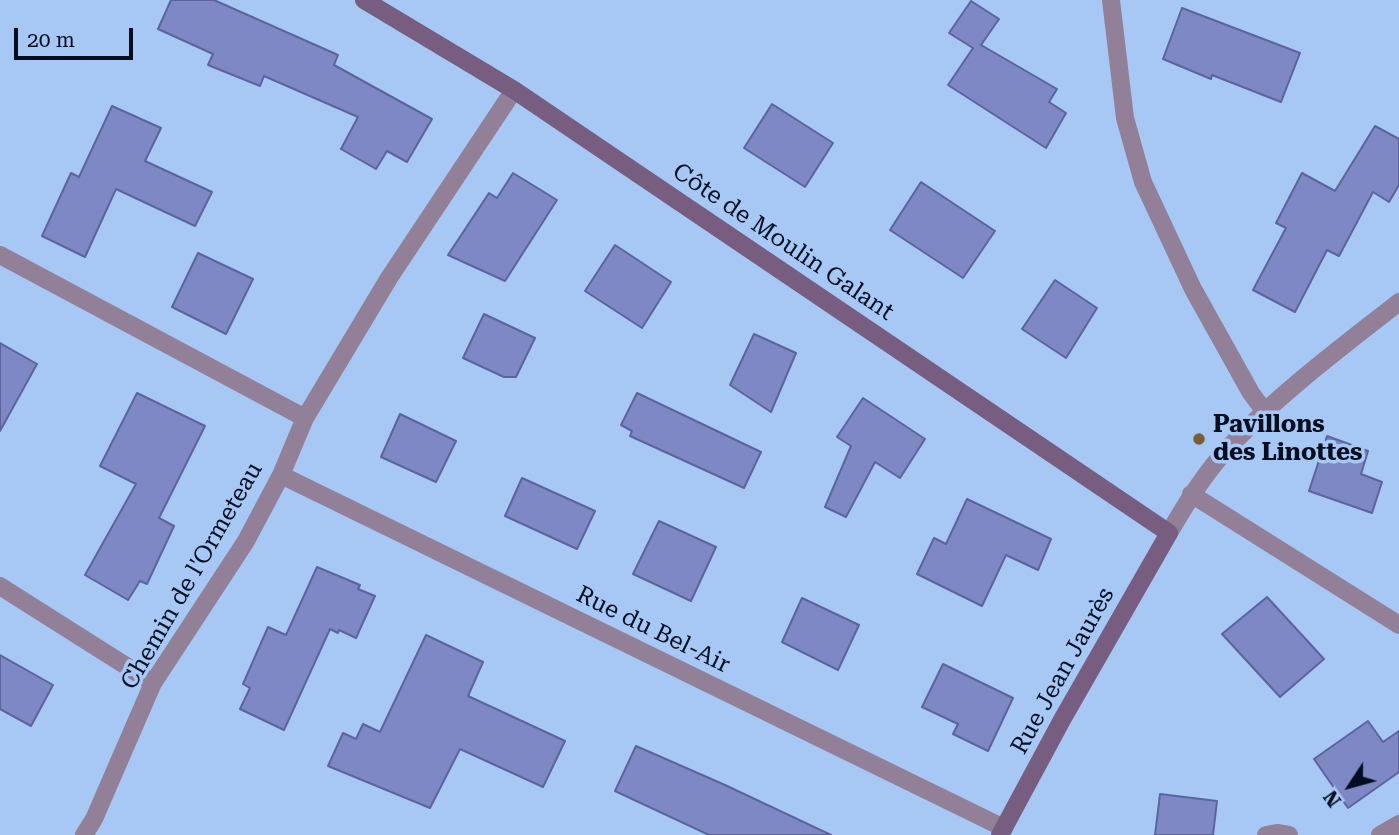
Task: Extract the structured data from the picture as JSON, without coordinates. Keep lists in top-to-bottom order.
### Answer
{
  "streets": {
    "street": [
      "Côte de Moulin Galant",
      "Chemin de l'Ormeteau",
      "Rue du Bel-Air",
      "Rue Jean Jaurès"
    ]
  },
  "crossings": [
    ["Côte de Moulin Galant", "Chemin de l'Ormeteau"],
    ["Côte de Moulin Galant", "Rue Jean Jaurès"],
    ["Chemin de l'Ormeteau", "Rue du Bel-Air"],
    ["Rue du Bel-Air", "Rue Jean Jaurès"]
  ],
  "places": ["Pavillons des Linottes"],
  "scale_bar": "20 m",
  "north": "bottom left"
}
